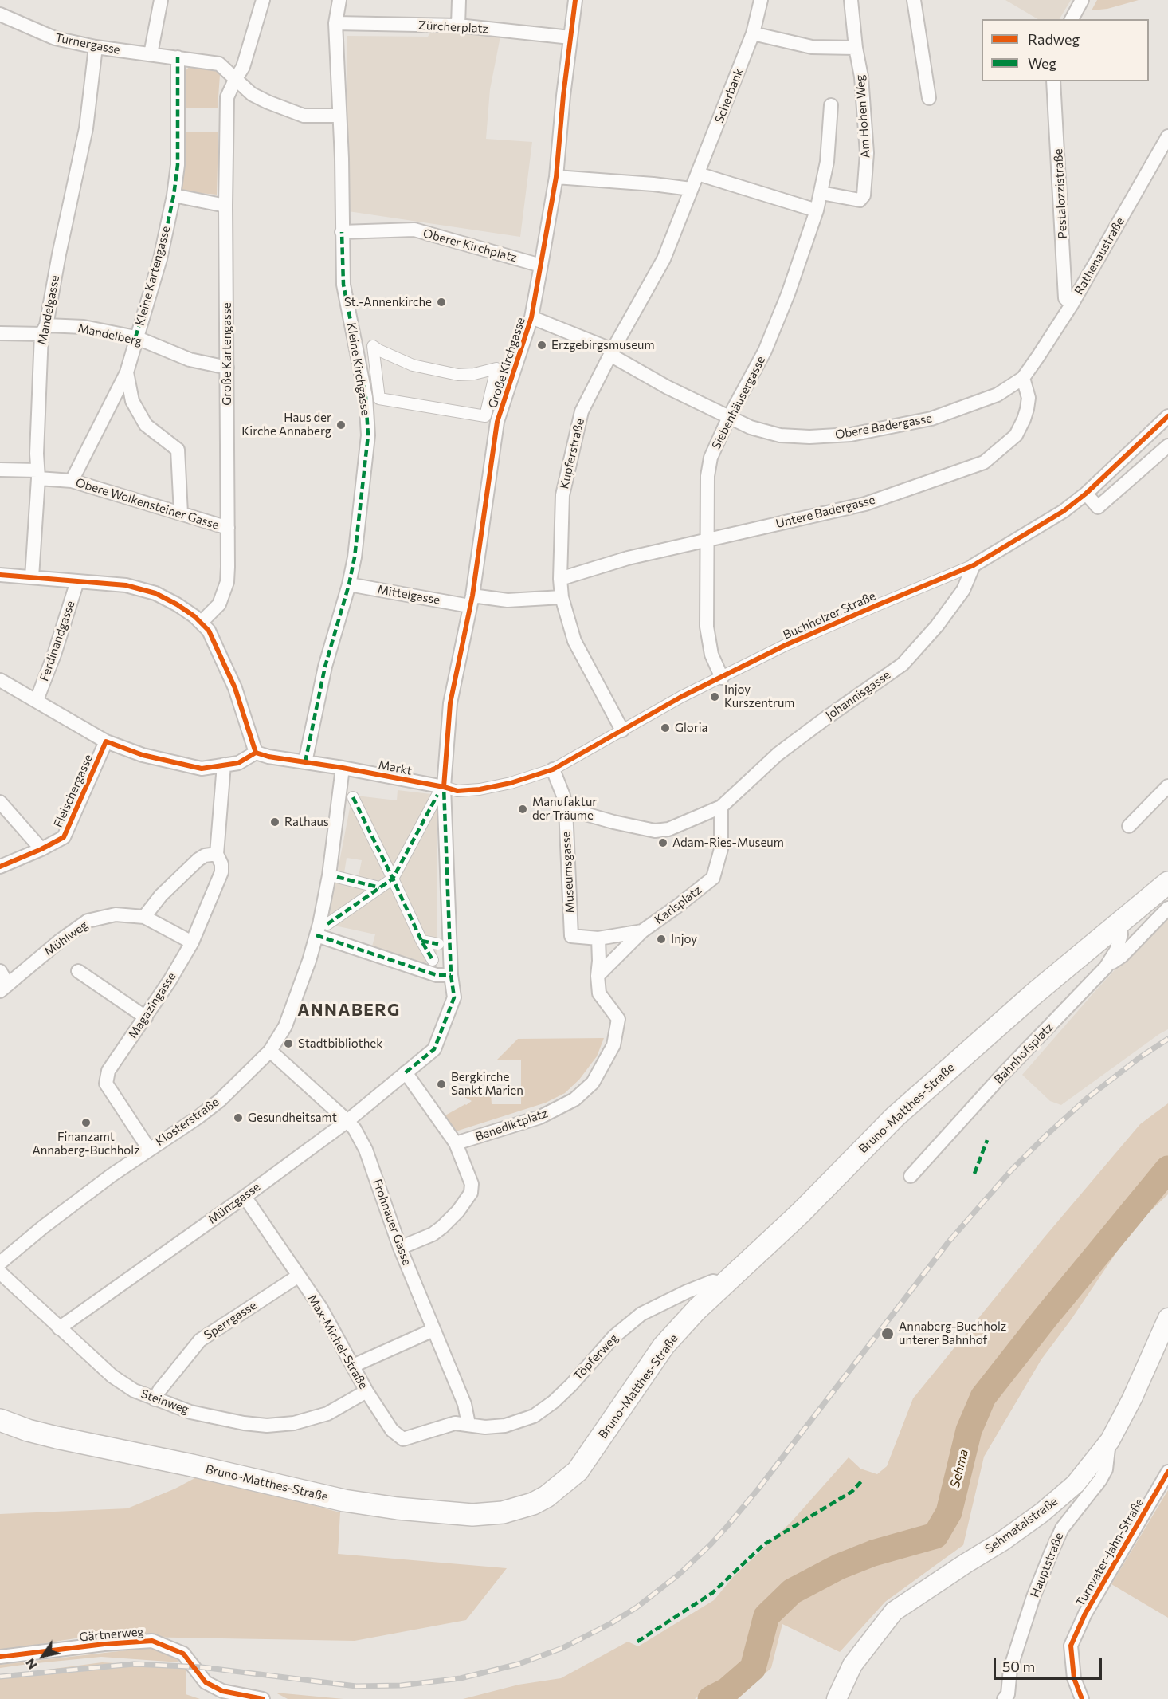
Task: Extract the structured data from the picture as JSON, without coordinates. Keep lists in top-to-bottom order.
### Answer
{
  "streets": {
    "main road": ["Bruno-Matthes-Straße", "Sehmatalstraße"],
    "street": [
      "Zürcherplatz",
      "Turnergasse",
      "Scherbank",
      "Am Hohen Weg",
      "Pestalozzistraße",
      "Oberer Kirchplatz",
      "Rathenaustraße",
      "Kleine Kartengasse",
      "Mandelgasse",
      "Mandelberg",
      "Große Kartengasse",
      "Große Kirchgasse",
      "Kleine Kirchgasse",
      "Siebenhäusergasse",
      "Obere Badergasse",
      "Kupferstraße",
      "Obere Wolkensteiner Gasse",
      "Untere Badergasse",
      "Mittelgasse",
      "Buchholzer Straße",
      "Ferdinandgasse",
      "Johannisgasse",
      "Markt",
      "Fleischergasse",
      "Museumsgasse",
      "Karlsplatz",
      "Mühlweg",
      "Magazingasse",
      "Bahnhofsplatz",
      "Klosterstraße",
      "Benediktplatz",
      "Münzgasse",
      "Frohnauer Gasse",
      "Sperrgasse",
      "Max-Michel-Straße",
      "Töpferweg",
      "Steinweg",
      "Turnvater-Jahn-Straße",
      "Hauptstraße",
      "Gärtnerweg"
    ]
  },
  "crossings": [
    ["Zürcherplatz", "Große Kirchgasse"],
    ["Zürcherplatz", "Kleine Kirchgasse"],
    ["Turnergasse", "Kleine Kartengasse"],
    ["Turnergasse", "Mandelgasse"],
    ["Turnergasse", "Große Kartengasse"],
    ["Turnergasse", "Kleine Kirchgasse"],
    ["Scherbank", "Kupferstraße"],
    ["Am Hohen Weg", "Siebenhäusergasse"],
    ["Pestalozzistraße", "Rathenaustraße"],
    ["Oberer Kirchplatz", "Große Kirchgasse"],
    ["Oberer Kirchplatz", "Kleine Kirchgasse"],
    ["Rathenaustraße", "Obere Badergasse"],
    ["Rathenaustraße", "Untere Badergasse"],
    ["Kleine Kartengasse", "Mandelberg"],
    ["Kleine Kartengasse", "Obere Wolkensteiner Gasse"],
    ["Mandelgasse", "Mandelberg"],
    ["Mandelgasse", "Obere Wolkensteiner Gasse"],
    ["Mandelberg", "Große Kartengasse"],
    ["Große Kartengasse", "Obere Wolkensteiner Gasse"],
    ["Große Kirchgasse", "Obere Badergasse"],
    ["Große Kirchgasse", "Mittelgasse"],
    ["Große Kirchgasse", "Buchholzer Straße"],
    ["Große Kirchgasse", "Markt"],
    ["Kleine Kirchgasse", "Mittelgasse"],
    ["Kleine Kirchgasse", "Markt"],
    ["Siebenhäusergasse", "Obere Badergasse"],
    ["Siebenhäusergasse", "Untere Badergasse"],
    ["Siebenhäusergasse", "Buchholzer Straße"],
    ["Obere Badergasse", "Kupferstraße"],
    ["Obere Badergasse", "Untere Badergasse"],
    ["Kupferstraße", "Untere Badergasse"],
    ["Kupferstraße", "Buchholzer Straße"],
    ["Buchholzer Straße", "Johannisgasse"],
    ["Buchholzer Straße", "Markt"],
    ["Johannisgasse", "Museumsgasse"],
    ["Johannisgasse", "Karlsplatz"],
    ["Museumsgasse", "Karlsplatz"],
    ["Karlsplatz", "Benediktplatz"],
    ["Mühlweg", "Magazingasse"],
    ["Magazingasse", "Klosterstraße"],
    ["Bahnhofsplatz", "Bruno-Matthes-Straße"],
    ["Bruno-Matthes-Straße", "Töpferweg"],
    ["Klosterstraße", "Frohnauer Gasse"],
    ["Münzgasse", "Frohnauer Gasse"],
    ["Münzgasse", "Max-Michel-Straße"],
    ["Münzgasse", "Steinweg"],
    ["Frohnauer Gasse", "Töpferweg"],
    ["Sperrgasse", "Max-Michel-Straße"],
    ["Sperrgasse", "Steinweg"],
    ["Max-Michel-Straße", "Töpferweg"],
    ["Max-Michel-Straße", "Steinweg"],
    ["Sehmatalstraße", "Hauptstraße"]
  ],
  "districts": ["ANNABERG"],
  "water": ["Sehma"],
  "places": [
    "St.-Annenkirche",
    "Erzgebirgsmuseum",
    "Haus der Kirche Annaberg",
    "Injoy Kurszentrum",
    "Gloria",
    "Manufaktur der Träume",
    "Rathaus",
    "Adam-Ries-Museum",
    "Injoy",
    "Stadtbibliothek",
    "Bergkirche Sankt Marien",
    "Gesundheitsamt",
    "Finanzamt Annaberg-Buchholz",
    "Annaberg-Buchholz unterer Bahnhof"
  ],
  "legend": ["Radweg", "Weg"],
  "scale_bar": "50 m",
  "north": "bottom left"
}
